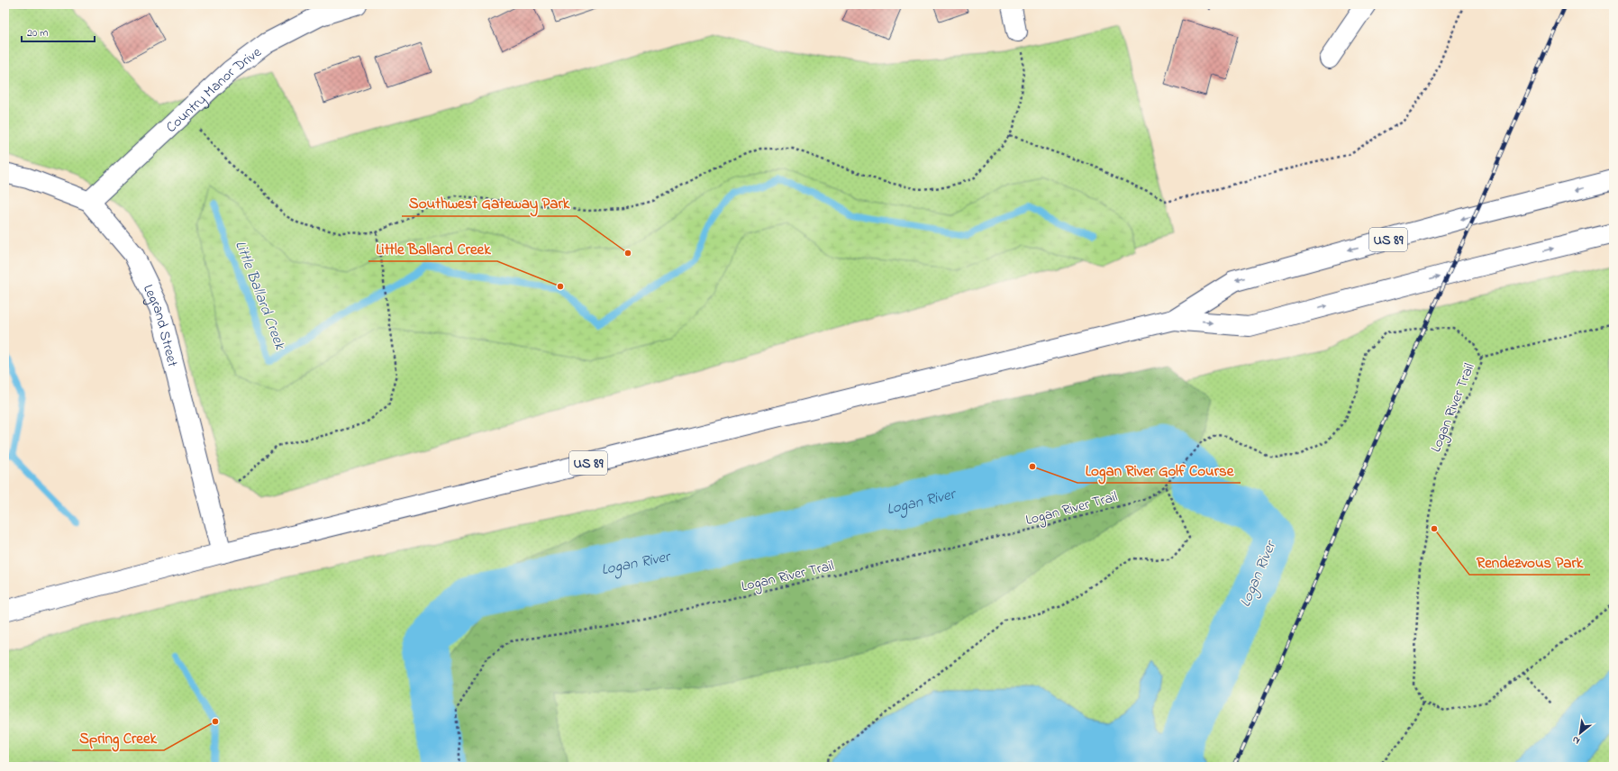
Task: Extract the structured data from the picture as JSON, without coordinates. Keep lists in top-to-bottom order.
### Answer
{
  "streets": {
    "main road": ["Country Manor Drive", "US 89", "Legrand Street"],
    "path": ["Logan River Trail"]
  },
  "crossings": [
    ["Country Manor Drive", "Legrand Street"],
    ["US 89", "Legrand Street"]
  ],
  "water": ["Little Ballard Creek", "Logan River"],
  "places": [
    "Southwest Gateway Park",
    "Little Ballard Creek",
    "Logan River Golf Course",
    "Rendezvous Park",
    "Spring Creek"
  ],
  "scale_bar": "20 m",
  "north": "bottom left"
}
